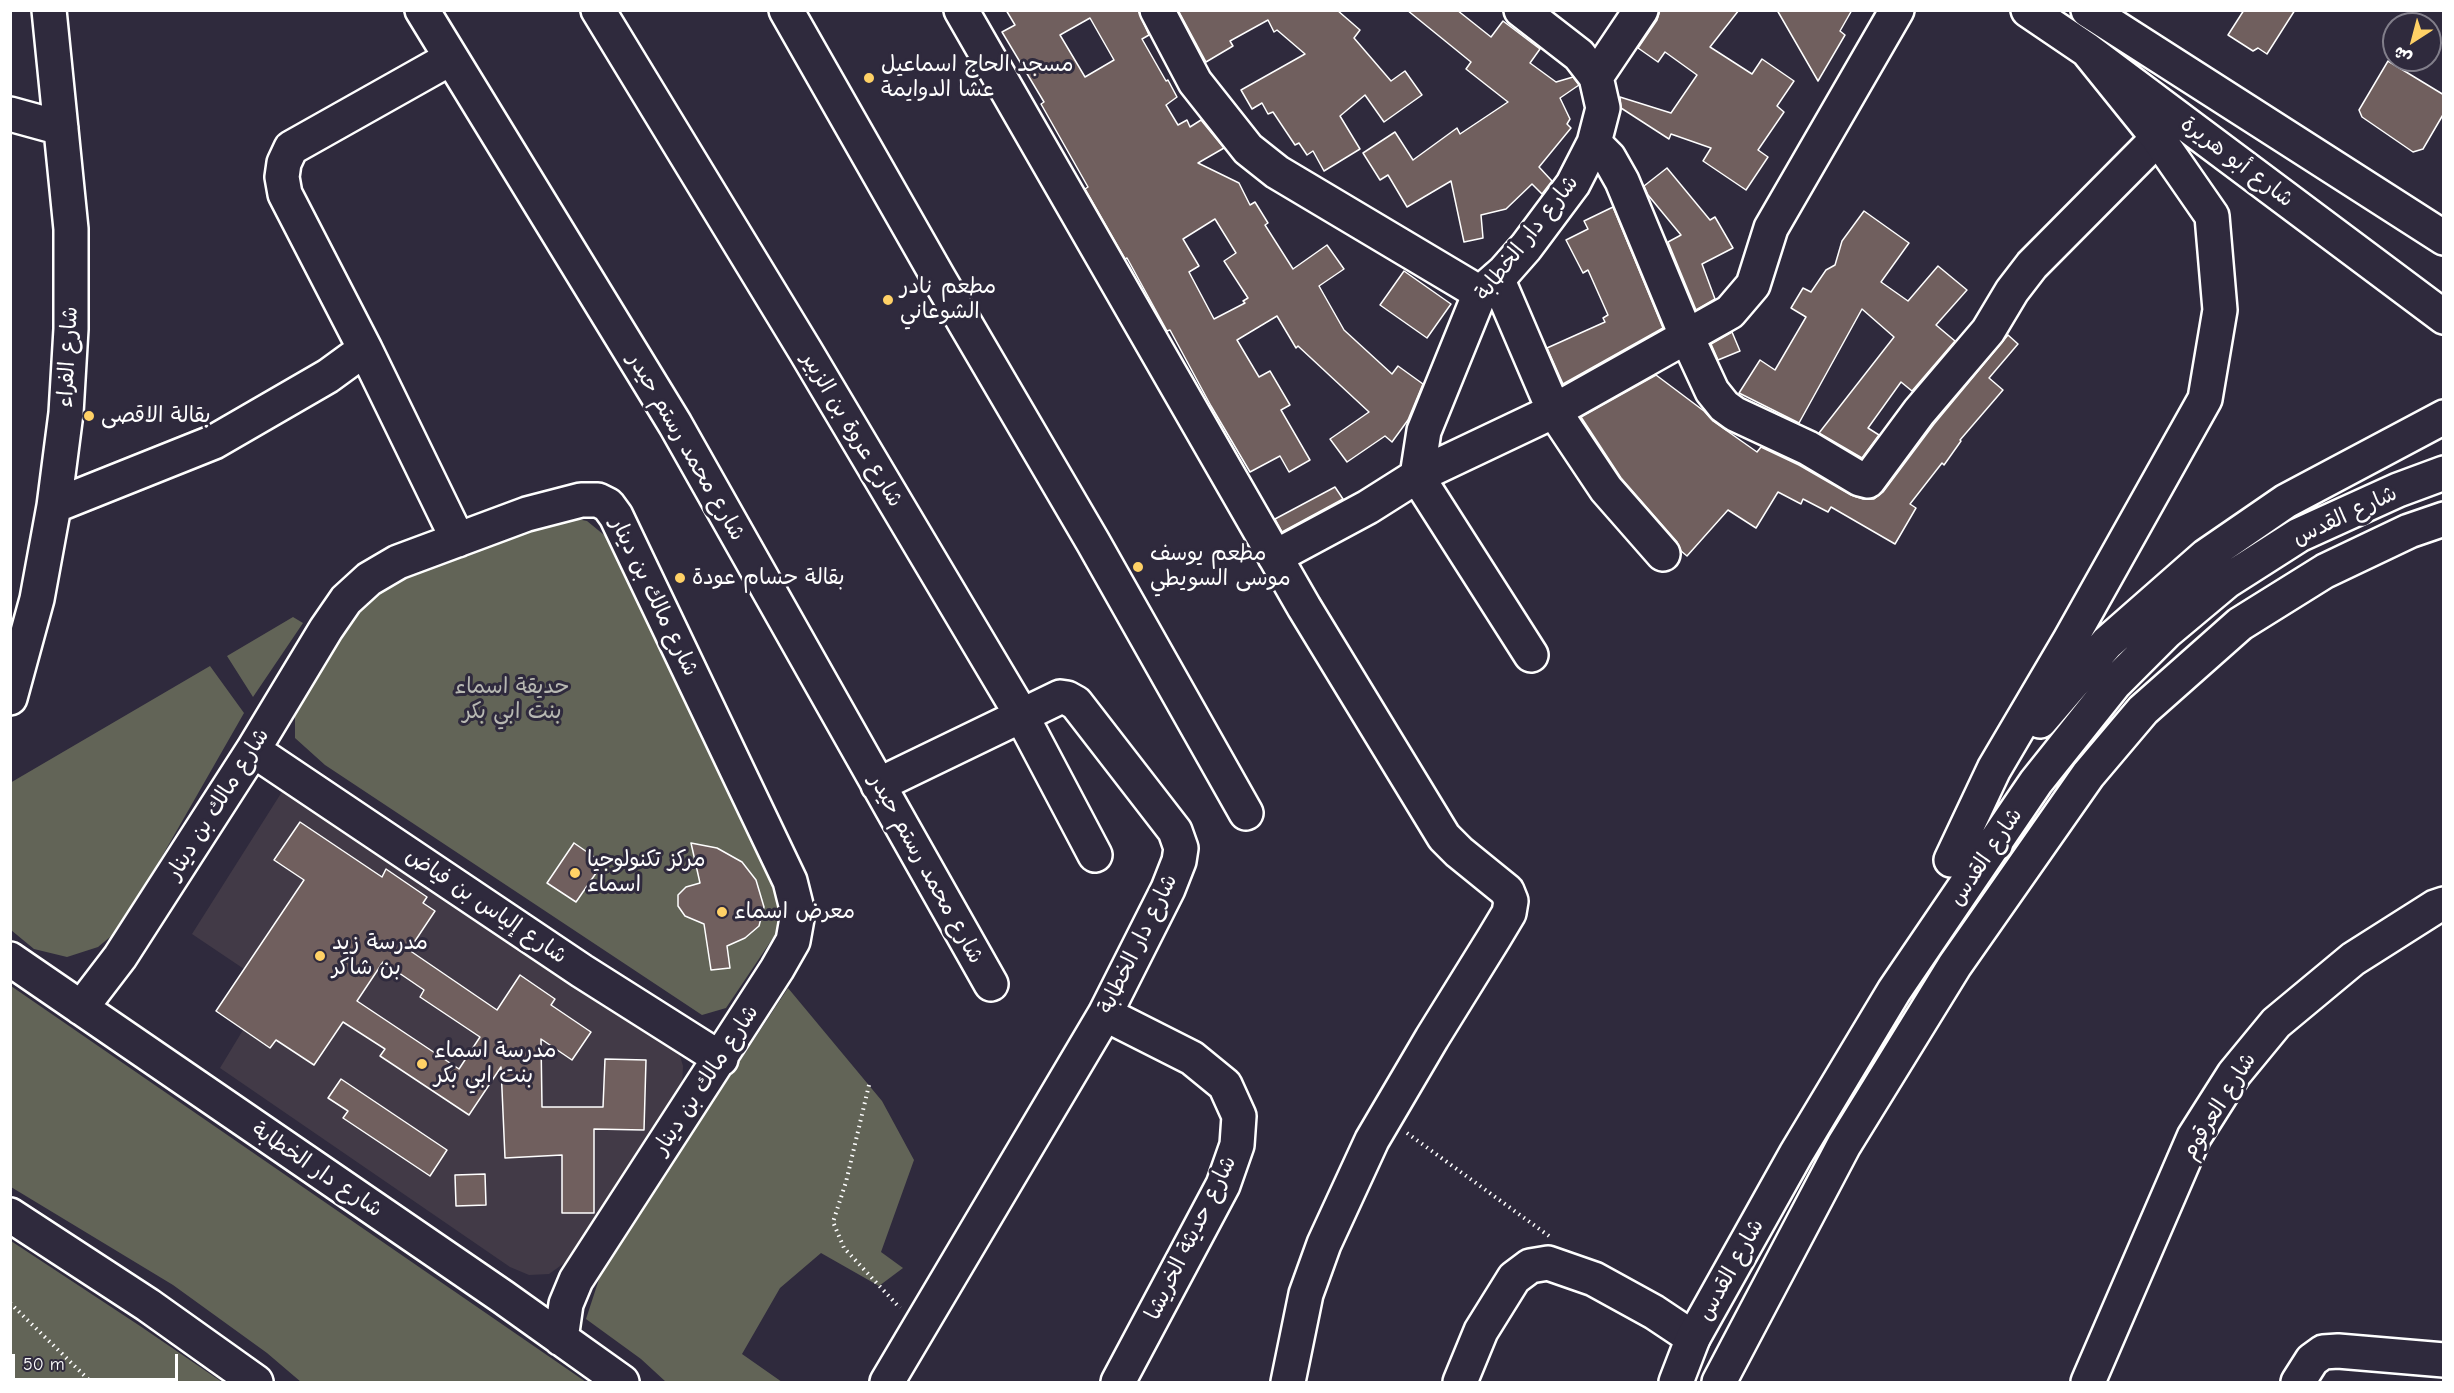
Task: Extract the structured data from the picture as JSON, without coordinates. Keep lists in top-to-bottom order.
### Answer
{
  "streets": {
    "main road": [
      "شارع أبو هريرة",
      "شارع دار الخطابة",
      "شارع الفراء",
      "شارع عروة بن الزبير",
      "شارع محمد رستم حيدر",
      "شارع القدس",
      "شارع مالك بن دينار",
      "شارع إلياس بن فياض",
      "شارع العرقوم",
      "شارع حديثة الخريشا"
    ]
  },
  "crossings": [
    ["شارع دار الخطابة", "شارع عروة بن الزبير"],
    ["شارع دار الخطابة", "شارع محمد رستم حيدر"],
    ["شارع دار الخطابة", "شارع مالك بن دينار"],
    ["شارع دار الخطابة", "شارع حديثة الخريشا"],
    ["شارع مالك بن دينار", "شارع إلياس بن فياض"]
  ],
  "parks": ["حديقة اسماء بنت ابي بكر"],
  "places": [
    "مسجد الحاج اسماعيل عشا الدوايمة",
    "مطعم نادر الشوعاني",
    "بقالة الاقصى",
    "مطعم يوسف موسى السويطي",
    "بقالة حسام عودة",
    "مركز تكنولوجيا اسماء",
    "معرض اسماء",
    "مدرسة زيد بن شاكر",
    "مدرسة اسماء بنت ابي بكر"
  ],
  "scale_bar": "50 m",
  "north": "bottom left"
}
